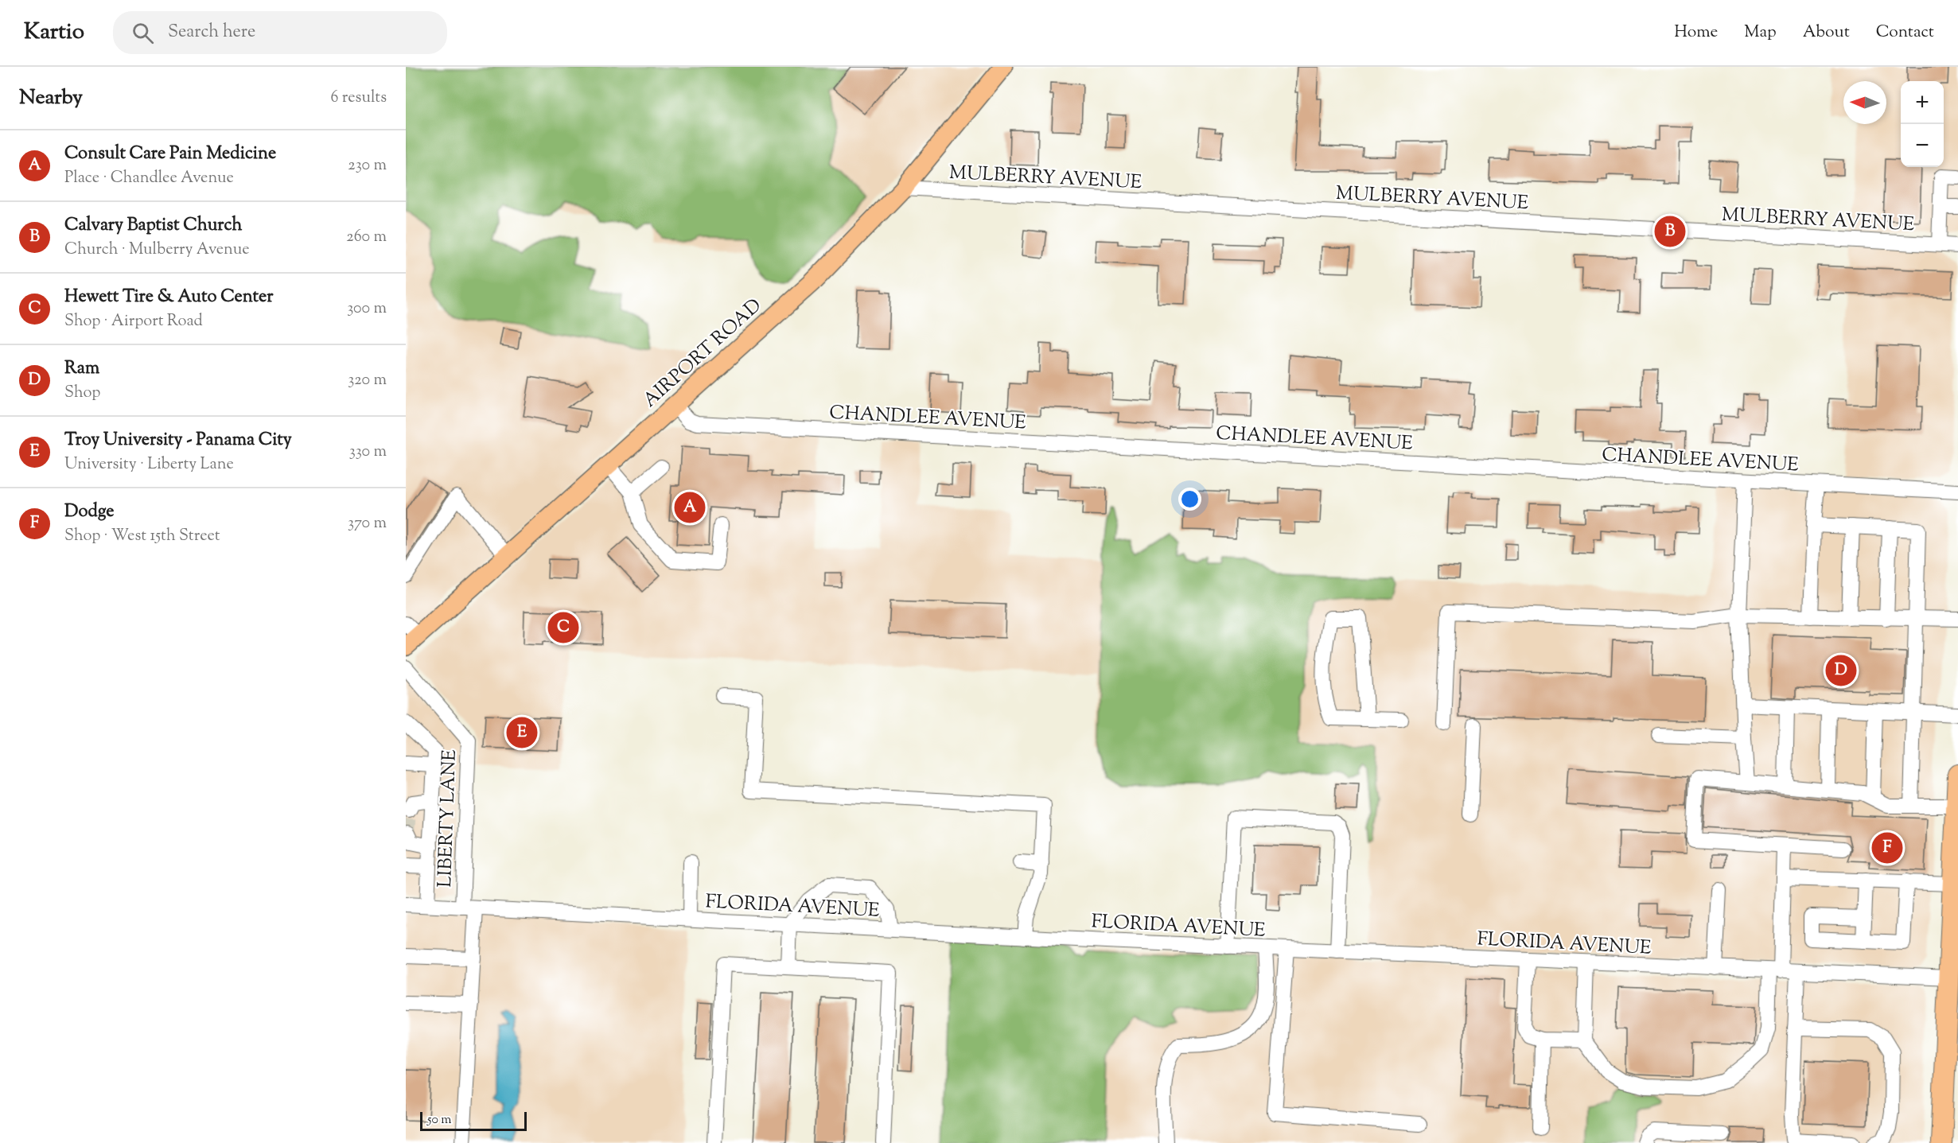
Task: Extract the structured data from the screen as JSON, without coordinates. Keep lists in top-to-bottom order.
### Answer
{
  "streets": {
    "main road": ["AIRPORT ROAD"],
    "street": [
      "MULBERRY AVENUE",
      "CHANDLEE AVENUE",
      "LIBERTY LANE",
      "FLORIDA AVENUE"
    ]
  },
  "crossings": [
    ["MULBERRY AVENUE", "AIRPORT ROAD"],
    ["AIRPORT ROAD", "CHANDLEE AVENUE"],
    ["LIBERTY LANE", "FLORIDA AVENUE"]
  ],
  "scale_bar": "50 m",
  "north": "left",
  "page": {
    "header": "Kartio",
    "search": "Search here",
    "nav": [
      "Home",
      "Map",
      "About",
      "Contact"
    ],
    "heading": ["Nearby", "6 results"],
    "map_buttons": ["+", "−"],
    "list": [
      {
        "mark": "A",
        "name": "Consult Care Pain Medicine",
        "note": "Place · Chandlee Avenue",
        "value": "230 m"
      },
      {
        "mark": "B",
        "name": "Calvary Baptist Church",
        "note": "Church · Mulberry Avenue",
        "value": "260 m"
      },
      {
        "mark": "C",
        "name": "Hewett Tire & Auto Center",
        "note": "Shop · Airport Road",
        "value": "300 m"
      },
      {
        "mark": "D",
        "name": "Ram",
        "note": "Shop",
        "value": "320 m"
      },
      {
        "mark": "E",
        "name": "Troy University - Panama City",
        "note": "University · Liberty Lane",
        "value": "330 m"
      },
      {
        "mark": "F",
        "name": "Dodge",
        "note": "Shop · West 15th Street",
        "value": "370 m"
      }
    ],
    "pins": [
      "B",
      "A",
      "C",
      "D",
      "E",
      "F"
    ],
    "scale": "50 m"
  }
}
